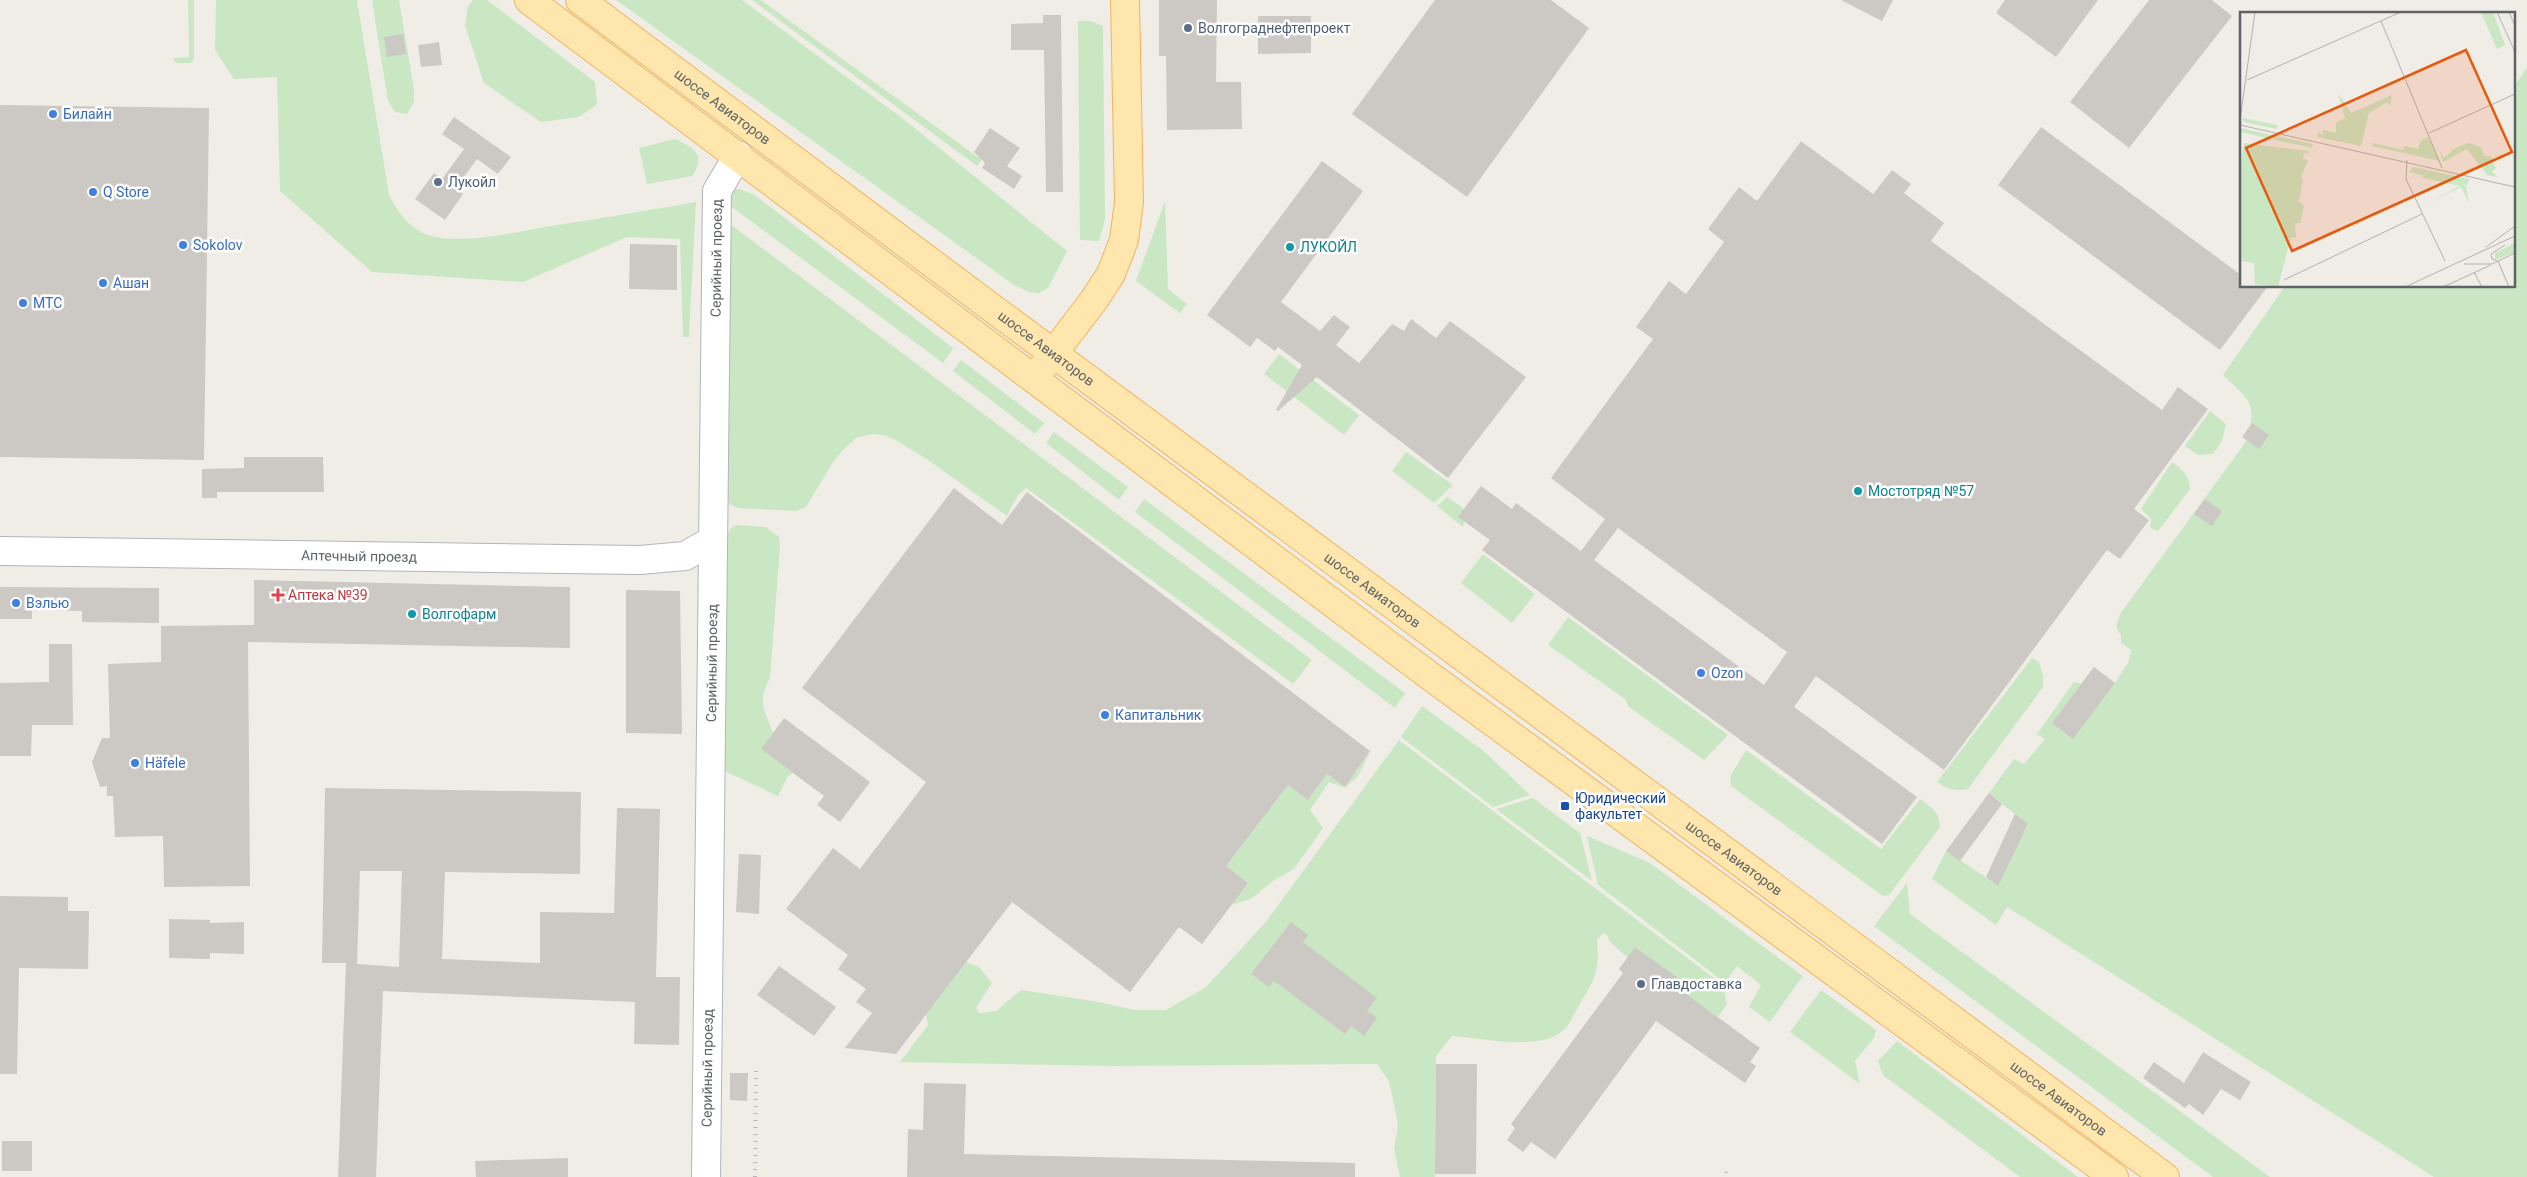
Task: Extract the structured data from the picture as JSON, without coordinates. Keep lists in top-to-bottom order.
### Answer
{
  "streets": {
    "main road": ["шоссе Авиаторов"],
    "street": ["Серийный проезд", "Аптечный проезд"]
  },
  "crossings": [
    ["Серийный проезд", "Аптечный проезд"]
  ],
  "places": {
    "other": [
      "Волгограднефтепроект",
      "Билайн",
      "Лукойл",
      "Q Store",
      "Sokolov",
      "ЛУКОЙЛ",
      "Ашан",
      "МТС",
      "Мостотряд №57",
      "Вэлью",
      "Волгофарм",
      "Ozon",
      "Капитальник",
      "Häfele",
      "Главдоставка"
    ],
    "health": ["Аптека №39"],
    "transit": ["Юридический факультет"]
  }
}
